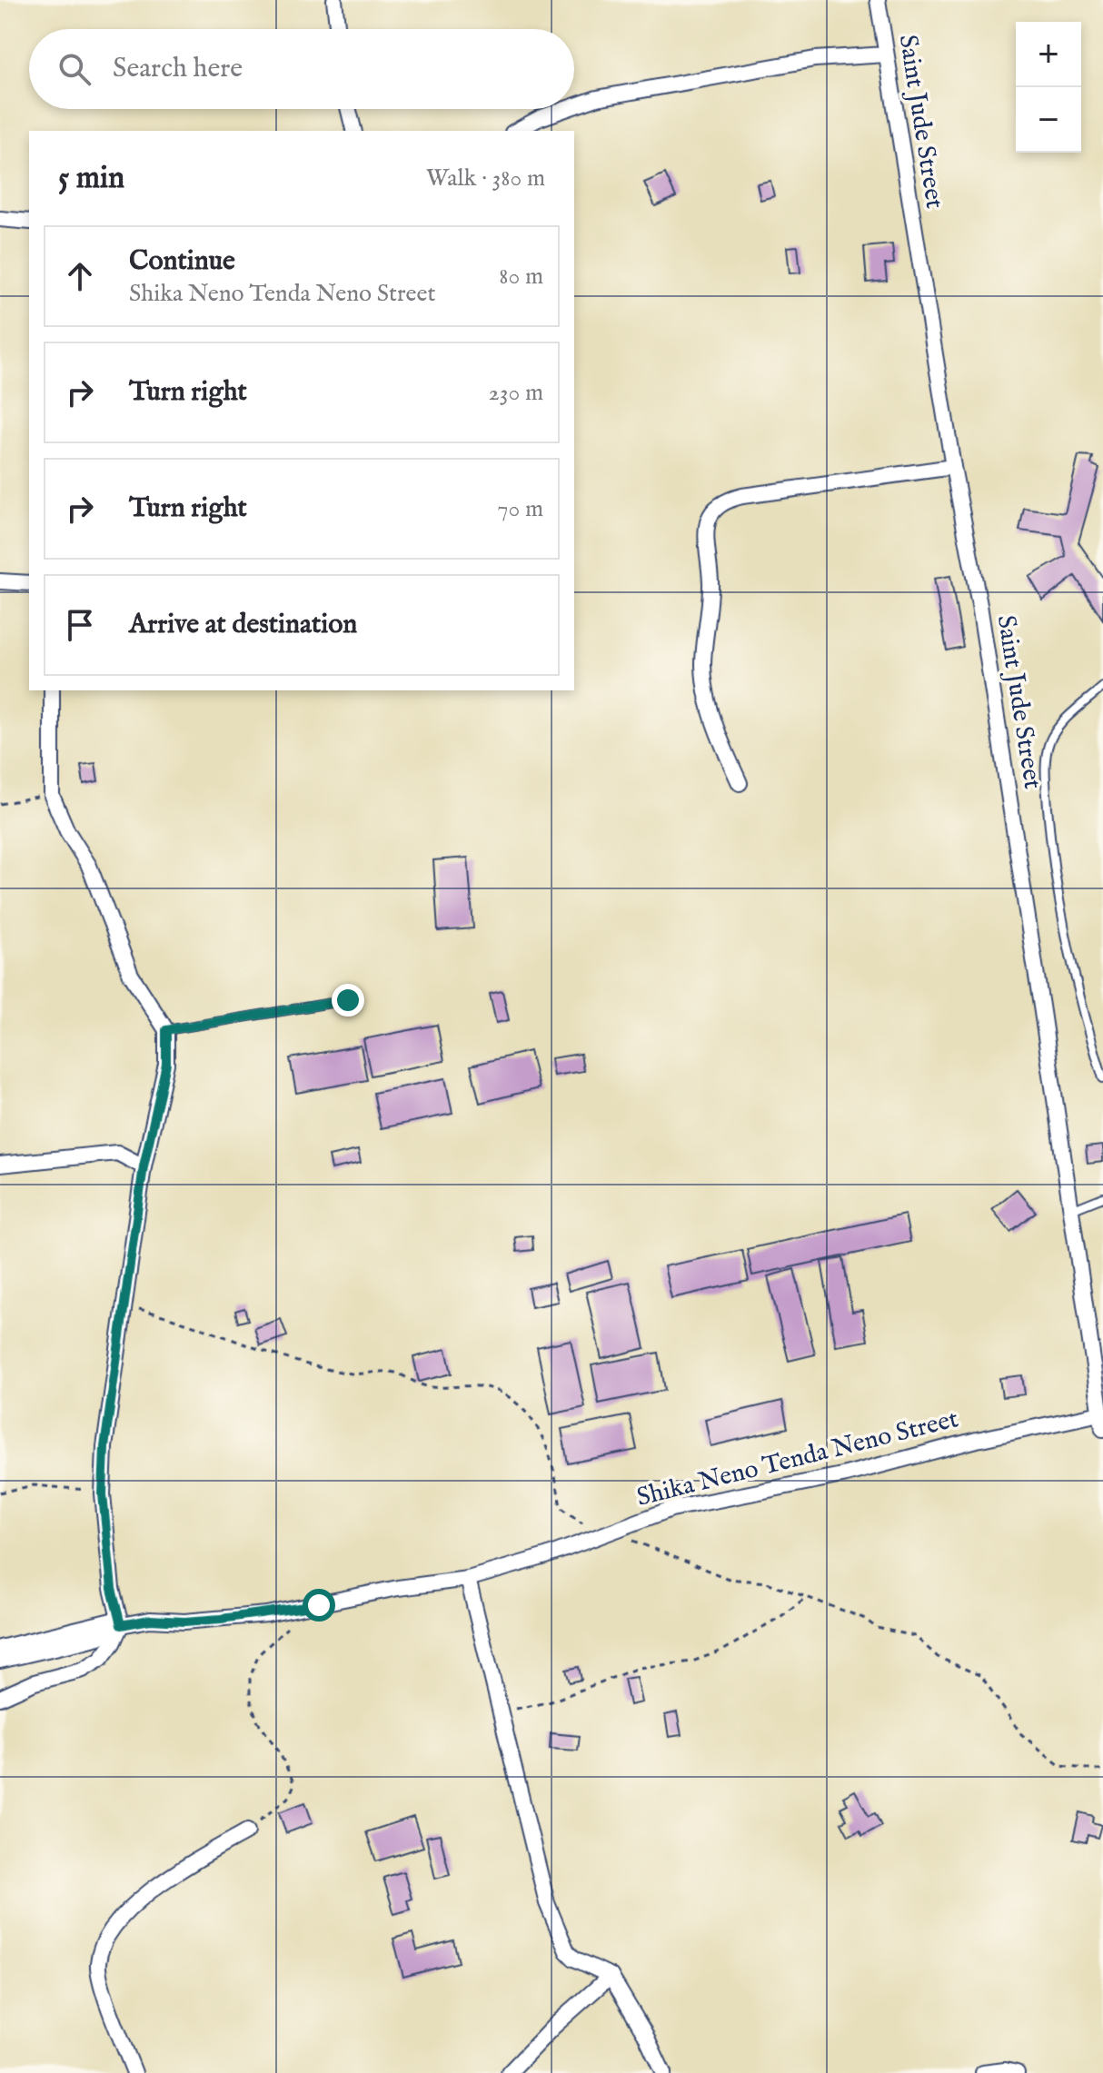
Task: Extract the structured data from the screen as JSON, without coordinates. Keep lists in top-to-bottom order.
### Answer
{
  "streets": {
    "street": ["Saint Jude Street", "Shika Neno Tenda Neno Street"]
  },
  "crossings": [
    ["Saint Jude Street", "Shika Neno Tenda Neno Street"]
  ],
  "page": {
    "map_buttons": ["+", "−"],
    "search": "Search here",
    "heading": ["5 min", "Walk · 380 m"],
    "list": [
      ["Continue", "Shika Neno Tenda Neno Street", "80 m"],
      ["Turn right", "230 m"],
      ["Turn right", "70 m"],
      "Arrive at destination"
    ]
  }
}
